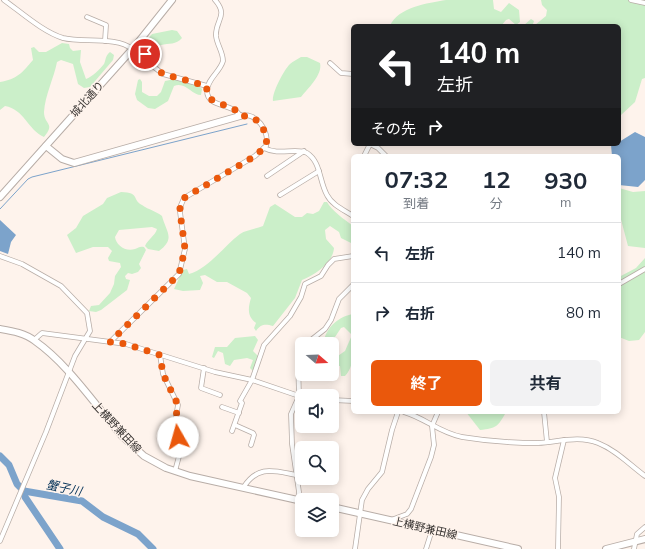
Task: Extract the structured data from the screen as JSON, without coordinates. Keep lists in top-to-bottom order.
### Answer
{
  "streets": {
    "main road": ["城北通り", "上横野兼田線"]
  },
  "water": ["蟹子川"],
  "north": "right",
  "page": {
    "turn": ["140 m", "左折"],
    "then": "その先",
    "eta": [
      "07:32",
      "到着",
      "12",
      "分",
      "930",
      "m"
    ],
    "list": [
      {
        "name": "左折",
        "value": "140 m"
      },
      {
        "name": "右折",
        "value": "80 m"
      }
    ],
    "buttons": ["終了", "共有"]
  }
}
